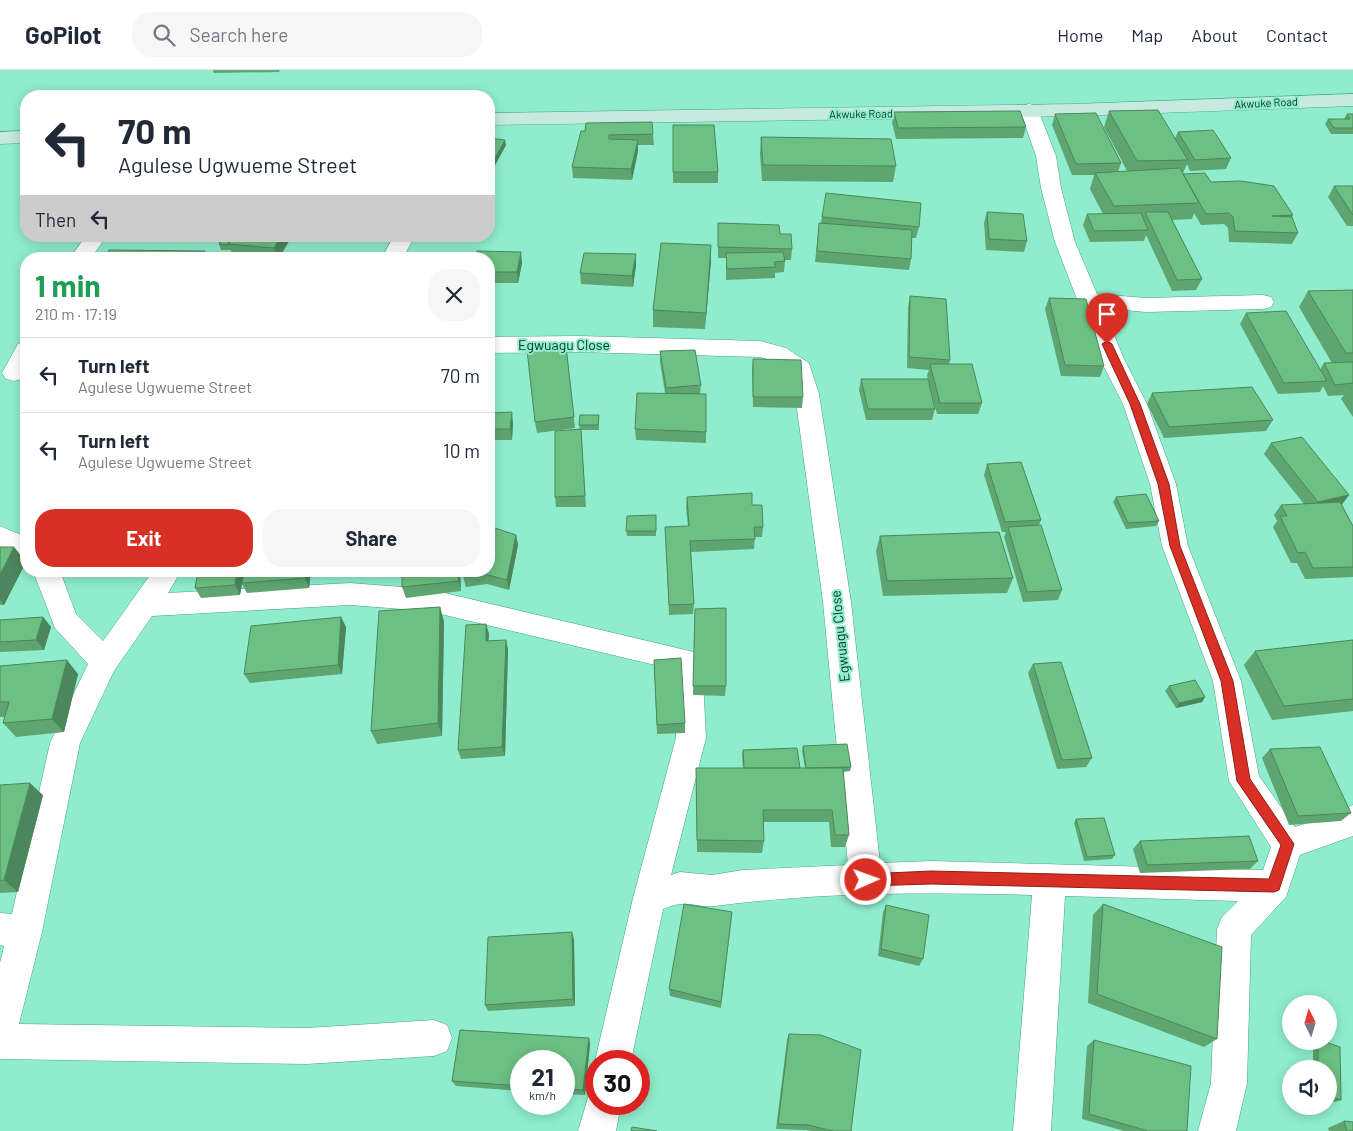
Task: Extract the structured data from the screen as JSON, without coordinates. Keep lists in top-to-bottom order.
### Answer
{
  "streets": {
    "main road": ["Akwuke Road"],
    "street": ["Egwuagu Close"]
  },
  "north": "top",
  "page": {
    "header": "GoPilot",
    "search": "Search here",
    "nav": [
      "Home",
      "Map",
      "About",
      "Contact"
    ],
    "turn": ["70 m", "Agulese Ugwueme Street"],
    "then": "Then",
    "heading": ["1 min", "210 m · 17:19"],
    "list": [
      {
        "name": "Turn left",
        "note": "Agulese Ugwueme Street",
        "value": "70 m"
      },
      {
        "name": "Turn left",
        "note": "Agulese Ugwueme Street",
        "value": "10 m"
      }
    ],
    "buttons": ["Exit", "Share"],
    "speed": "21 km/h",
    "limit": "30"
  }
}
